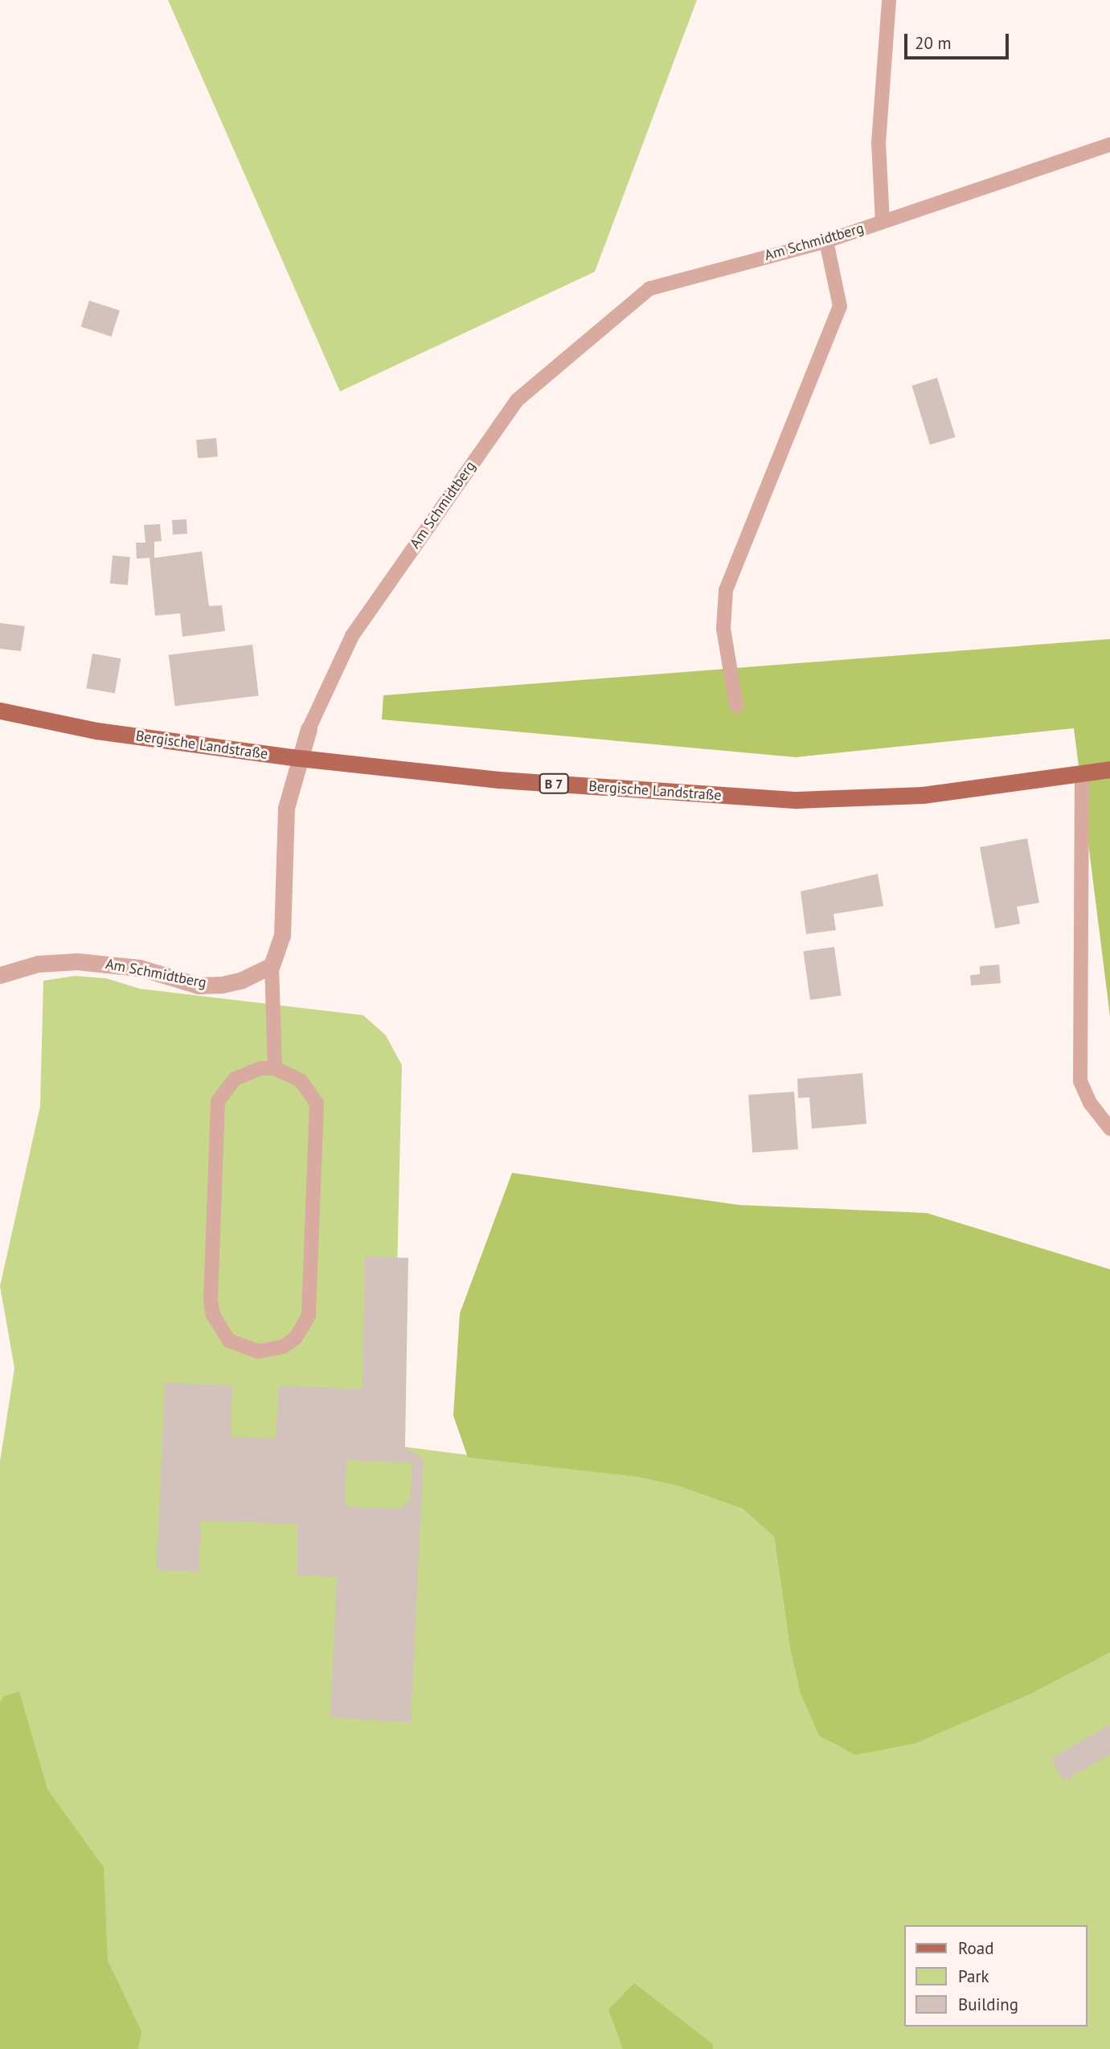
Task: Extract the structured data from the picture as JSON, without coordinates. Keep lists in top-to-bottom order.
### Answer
{
  "streets": {
    "main road": ["Bergische Landstraße", "B 7"],
    "street": ["Am Schmidtberg"]
  },
  "crossings": [
    ["Am Schmidtberg", "Bergische Landstraße"]
  ],
  "legend": ["Road", "Park", "Building"],
  "scale_bar": "20 m"
}
